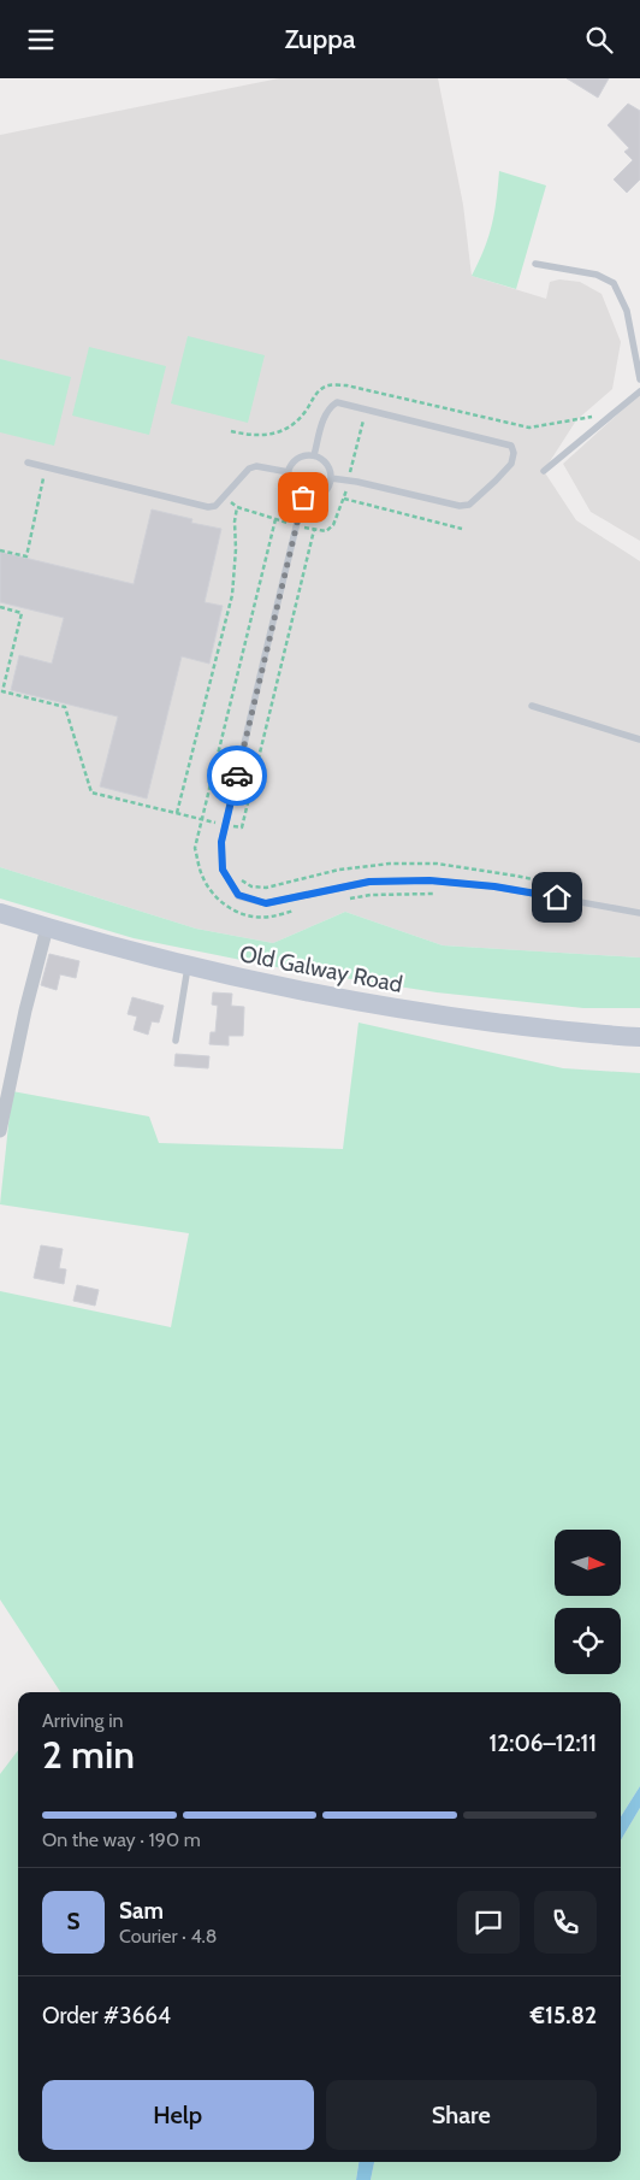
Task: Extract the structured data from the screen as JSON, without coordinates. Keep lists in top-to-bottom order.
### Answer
{
  "streets": {
    "main road": ["Old Galway Road"]
  },
  "north": "right",
  "page": {
    "header": "Zuppa",
    "heading": ["2 min", "Arriving in", "12:06–12:11"],
    "panel": [
      "Sam",
      "Courier · 4.8",
      "Order #3664",
      "€15.82"
    ],
    "bar": "On the way · 190 m",
    "round": "S",
    "buttons": ["Help", "Share"]
  }
}
